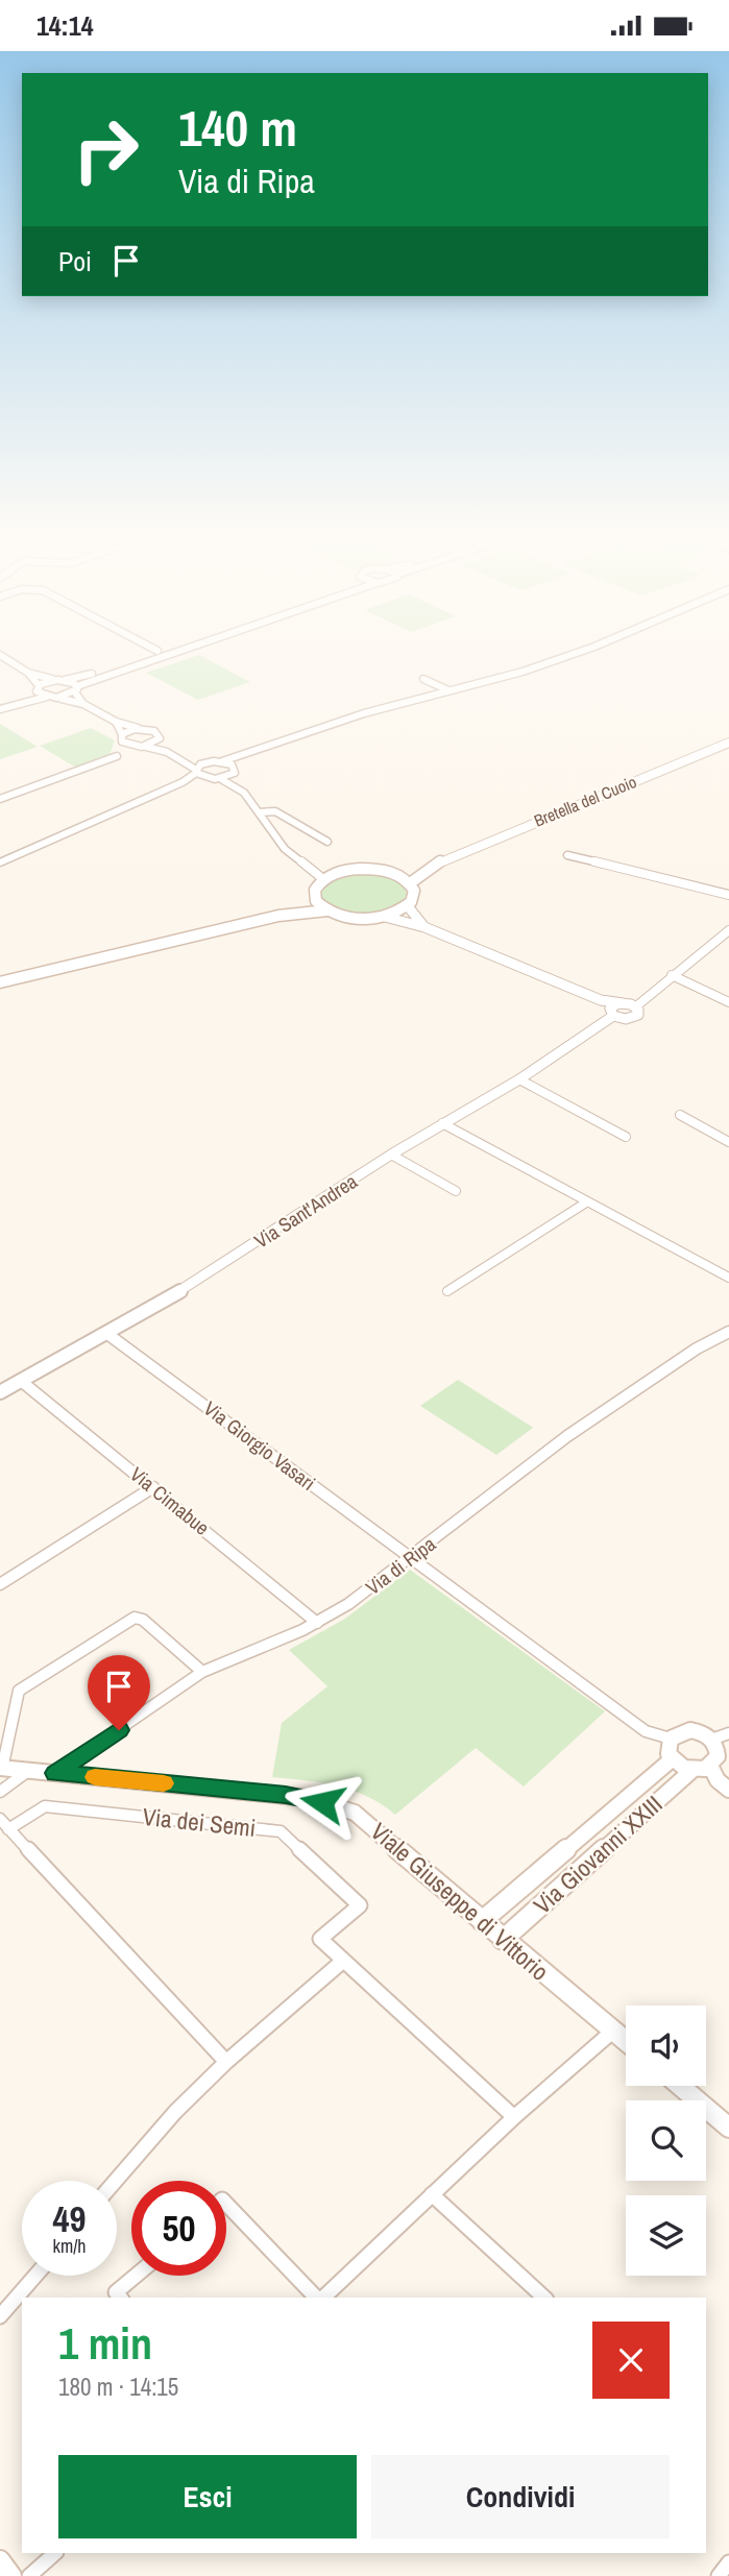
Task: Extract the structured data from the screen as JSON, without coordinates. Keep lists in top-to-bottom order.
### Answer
{
  "streets": {
    "main road": ["Bretella del Cuoio", "Via Giovanni XXIII", "Viale Giuseppe di Vittorio"],
    "street": [
      "Via Sant'Andrea",
      "Via Giorgio Vasari",
      "Via Cimabue",
      "Via di Ripa",
      "Via dei Semi"
    ]
  },
  "crossings": [
    ["Via Sant'Andrea", "Via Giorgio Vasari"],
    ["Via Sant'Andrea", "Via Cimabue"],
    ["Via Giorgio Vasari", "Via di Ripa"],
    ["Via Giorgio Vasari", "Via Giovanni XXIII"],
    ["Via Cimabue", "Via di Ripa"],
    ["Via di Ripa", "Viale Giuseppe di Vittorio"],
    ["Via Giovanni XXIII", "Viale Giuseppe di Vittorio"]
  ],
  "page": {
    "status": "14:14",
    "turn": ["140 m", "Via di Ripa"],
    "then": "Poi",
    "speed": "49 km/h",
    "limit": "50",
    "heading": ["1 min", "180 m · 14:15"],
    "buttons": ["Esci", "Condividi"]
  }
}
